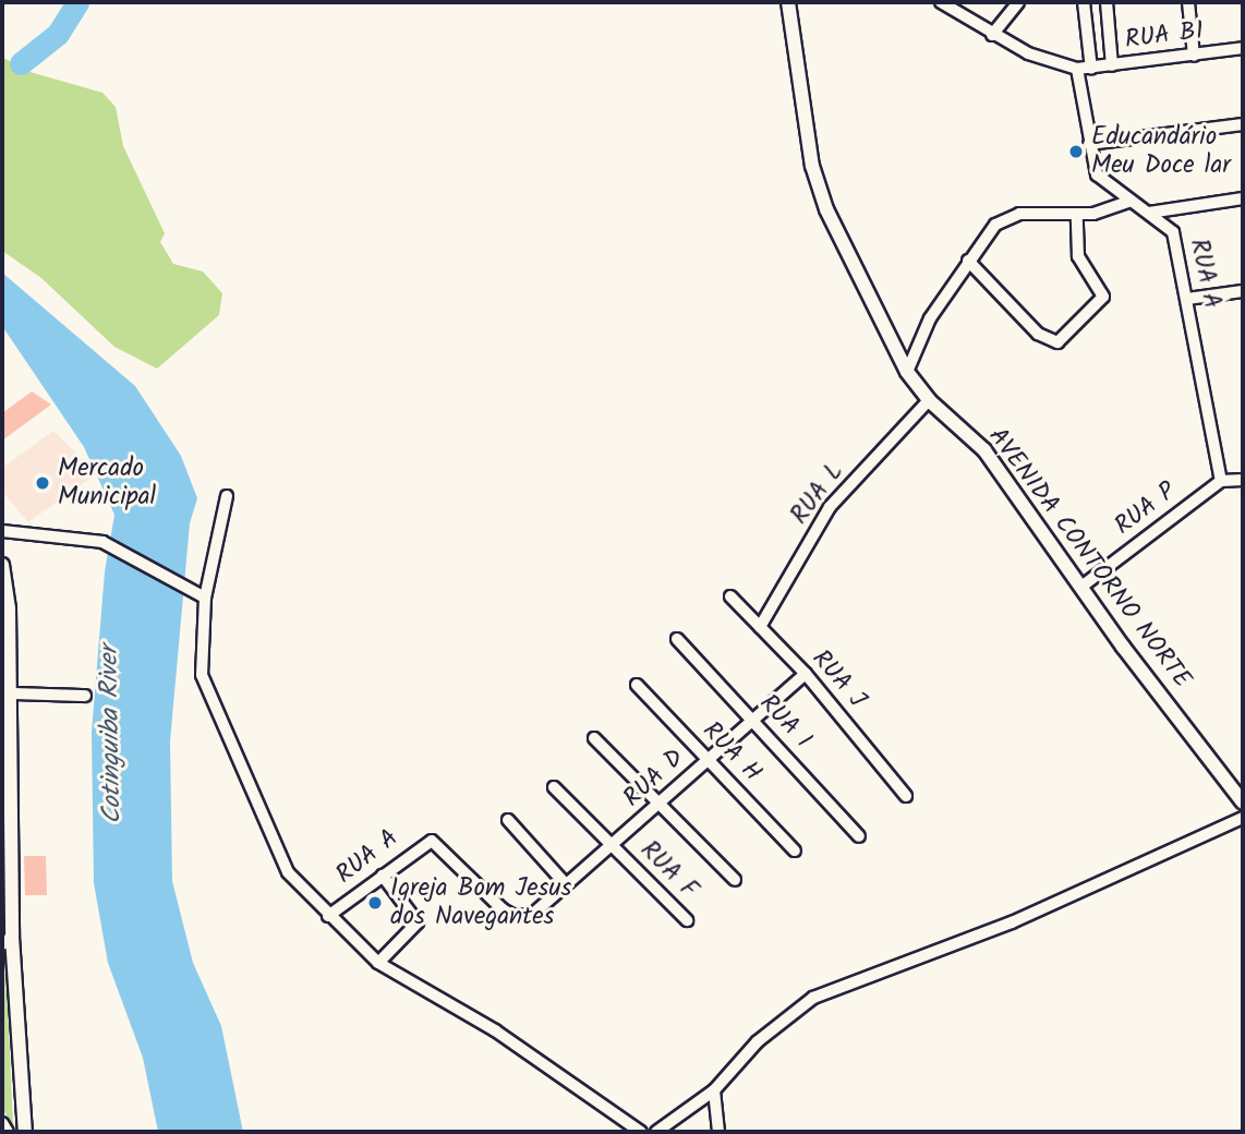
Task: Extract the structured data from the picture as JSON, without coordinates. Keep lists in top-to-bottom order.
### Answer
{
  "streets": {
    "street": [
      "RUA B1",
      "RUA A",
      "RUA L",
      "RUA P",
      "AVENIDA CONTORNO NORTE",
      "RUA J",
      "RUA I",
      "RUA H",
      "RUA D",
      "RUA F"
    ]
  },
  "crossings": [
    ["RUA B1", "RUA A"],
    ["RUA A", "RUA P"],
    ["RUA A", "RUA D"],
    ["RUA L", "AVENIDA CONTORNO NORTE"],
    ["RUA L", "RUA J"],
    ["RUA P", "AVENIDA CONTORNO NORTE"],
    ["RUA J", "RUA D"],
    ["RUA I", "RUA D"],
    ["RUA H", "RUA D"],
    ["RUA D", "RUA F"]
  ],
  "water": ["Cotinguiba River"],
  "places": ["Educandário Meu Doce lar", "Mercado Municipal", "Igreja Bom Jesus dos Navegantes"]
}
